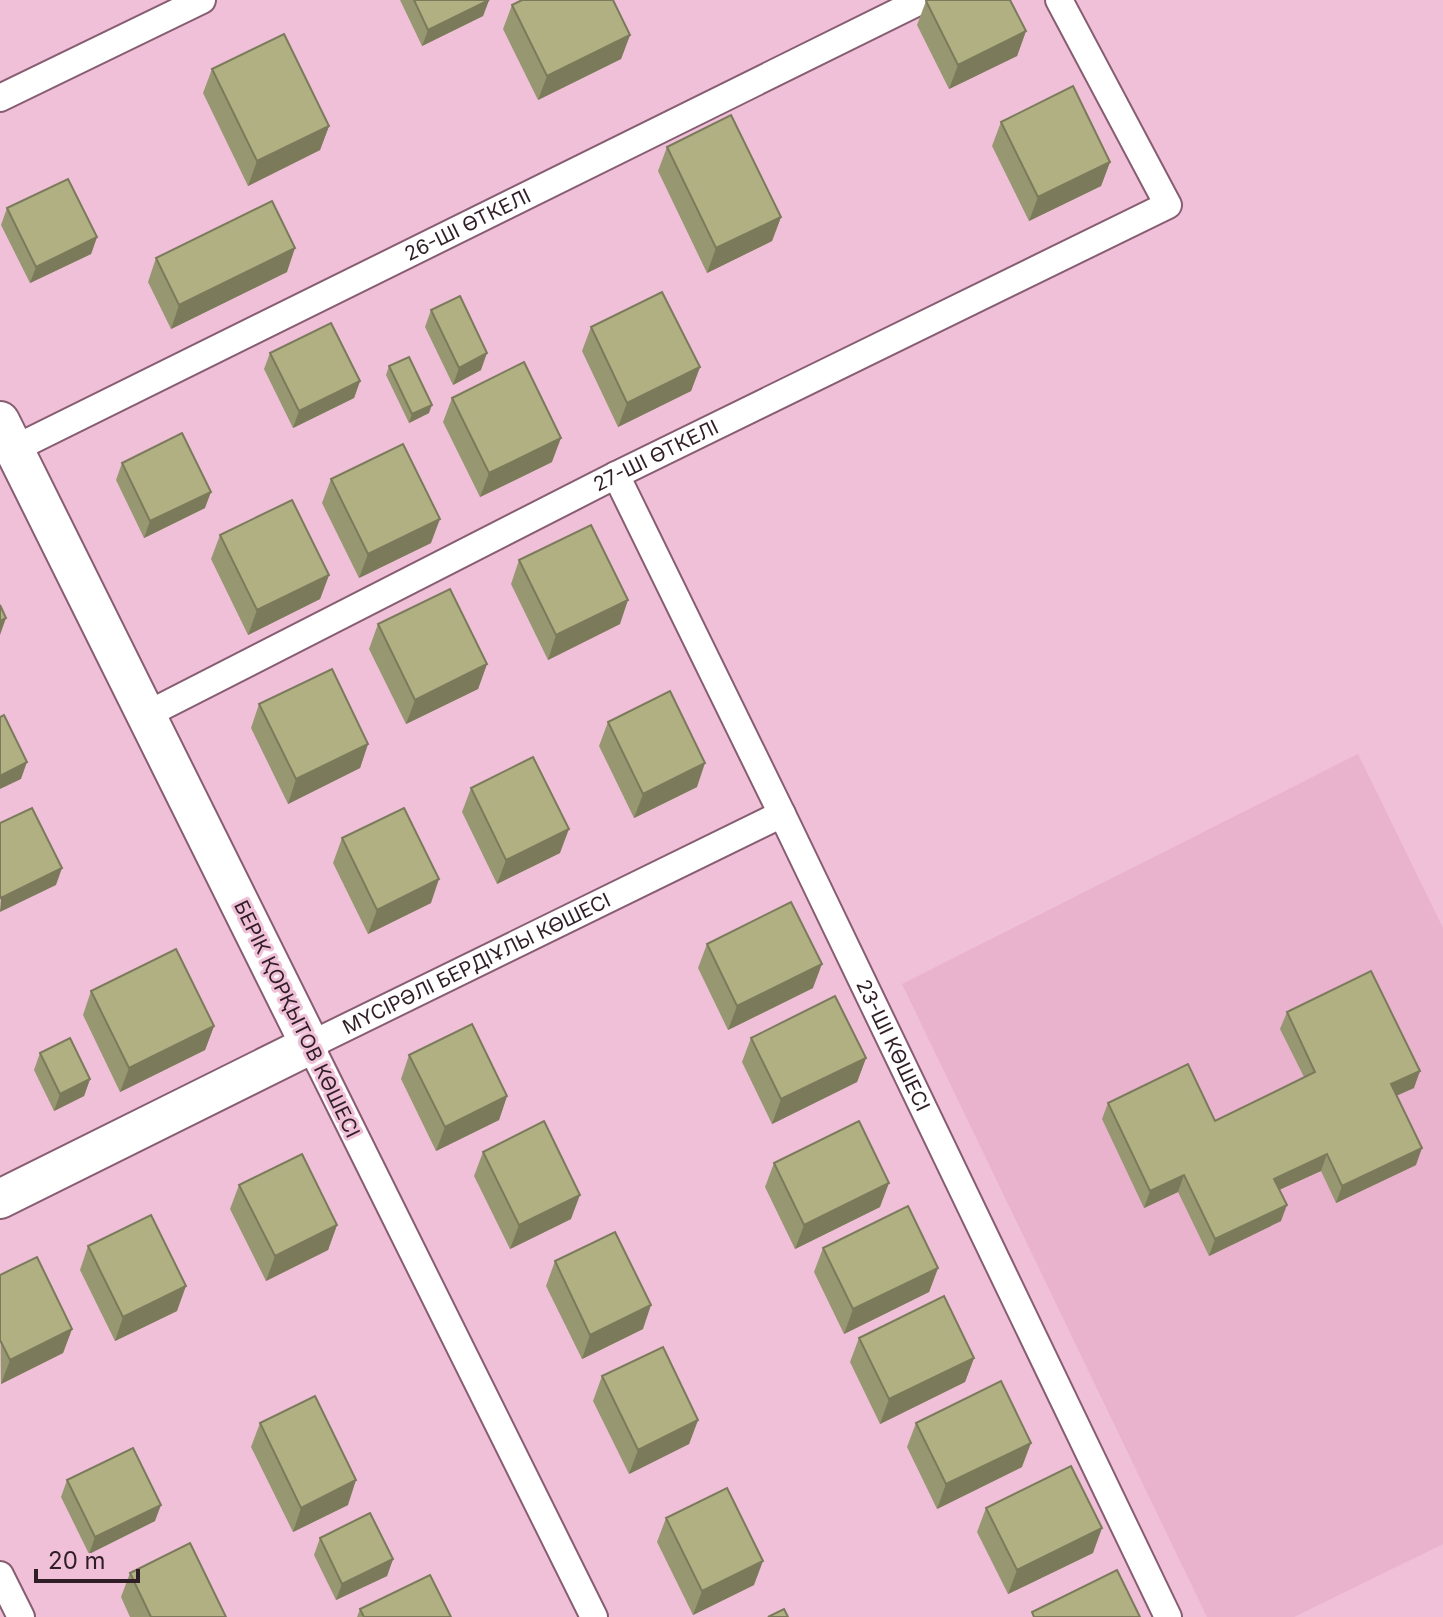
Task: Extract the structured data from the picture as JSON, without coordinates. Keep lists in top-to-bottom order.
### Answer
{
  "streets": {
    "street": [
      "26-ШІ ӨТКЕЛІ",
      "27-ШІ ӨТКЕЛІ",
      "МҮСІРӘЛІ БЕРДІҰЛЫ КӨШЕСІ",
      "БЕРІК ҚОРҚЫТОВ КӨШЕСІ",
      "23-ШI КӨШЕСI"
    ]
  },
  "crossings": [
    ["26-ШІ ӨТКЕЛІ", "БЕРІК ҚОРҚЫТОВ КӨШЕСІ"],
    ["27-ШІ ӨТКЕЛІ", "БЕРІК ҚОРҚЫТОВ КӨШЕСІ"],
    ["27-ШІ ӨТКЕЛІ", "23-ШI КӨШЕСI"],
    ["МҮСІРӘЛІ БЕРДІҰЛЫ КӨШЕСІ", "БЕРІК ҚОРҚЫТОВ КӨШЕСІ"],
    ["МҮСІРӘЛІ БЕРДІҰЛЫ КӨШЕСІ", "23-ШI КӨШЕСI"]
  ],
  "scale_bar": "20 m"
}
